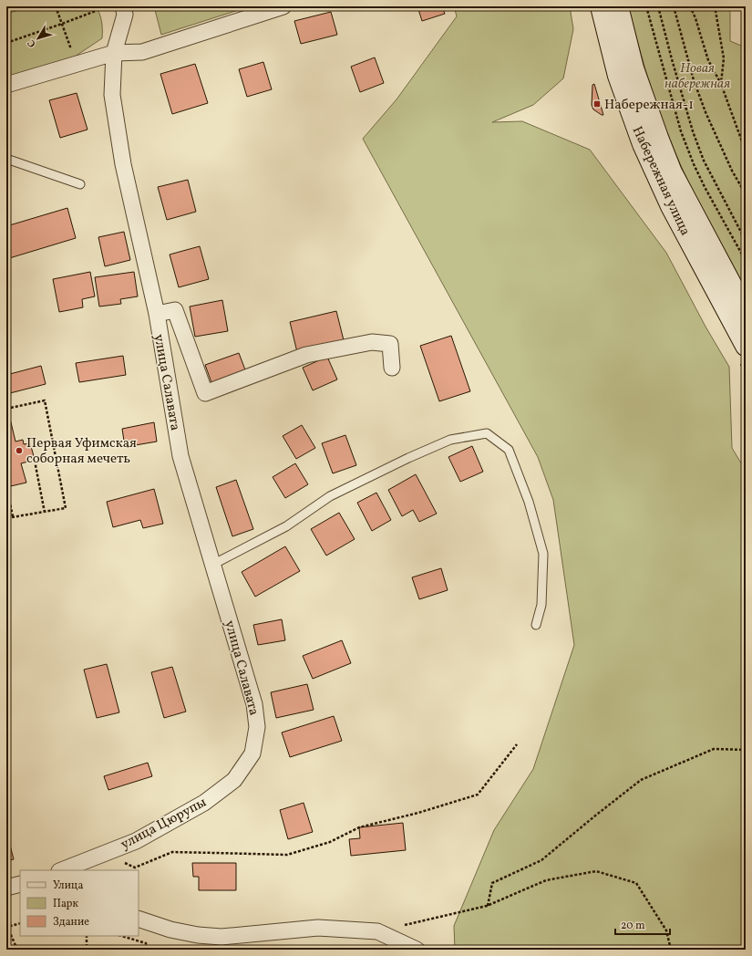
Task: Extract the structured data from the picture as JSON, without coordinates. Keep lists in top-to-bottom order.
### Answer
{
  "streets": {
    "street": ["Набережная улица", "улица Салавата", "улица Цюрупы"]
  },
  "crossings": [
    ["улица Салавата", "улица Цюрупы"]
  ],
  "parks": ["Новая набережная"],
  "places": {
    "transit": ["Набережная-1"],
    "other": ["Первая Уфимская соборная мечеть"]
  },
  "legend": ["Улица", "Парк", "Здание"],
  "scale_bar": "20 m",
  "north": "bottom left"
}
